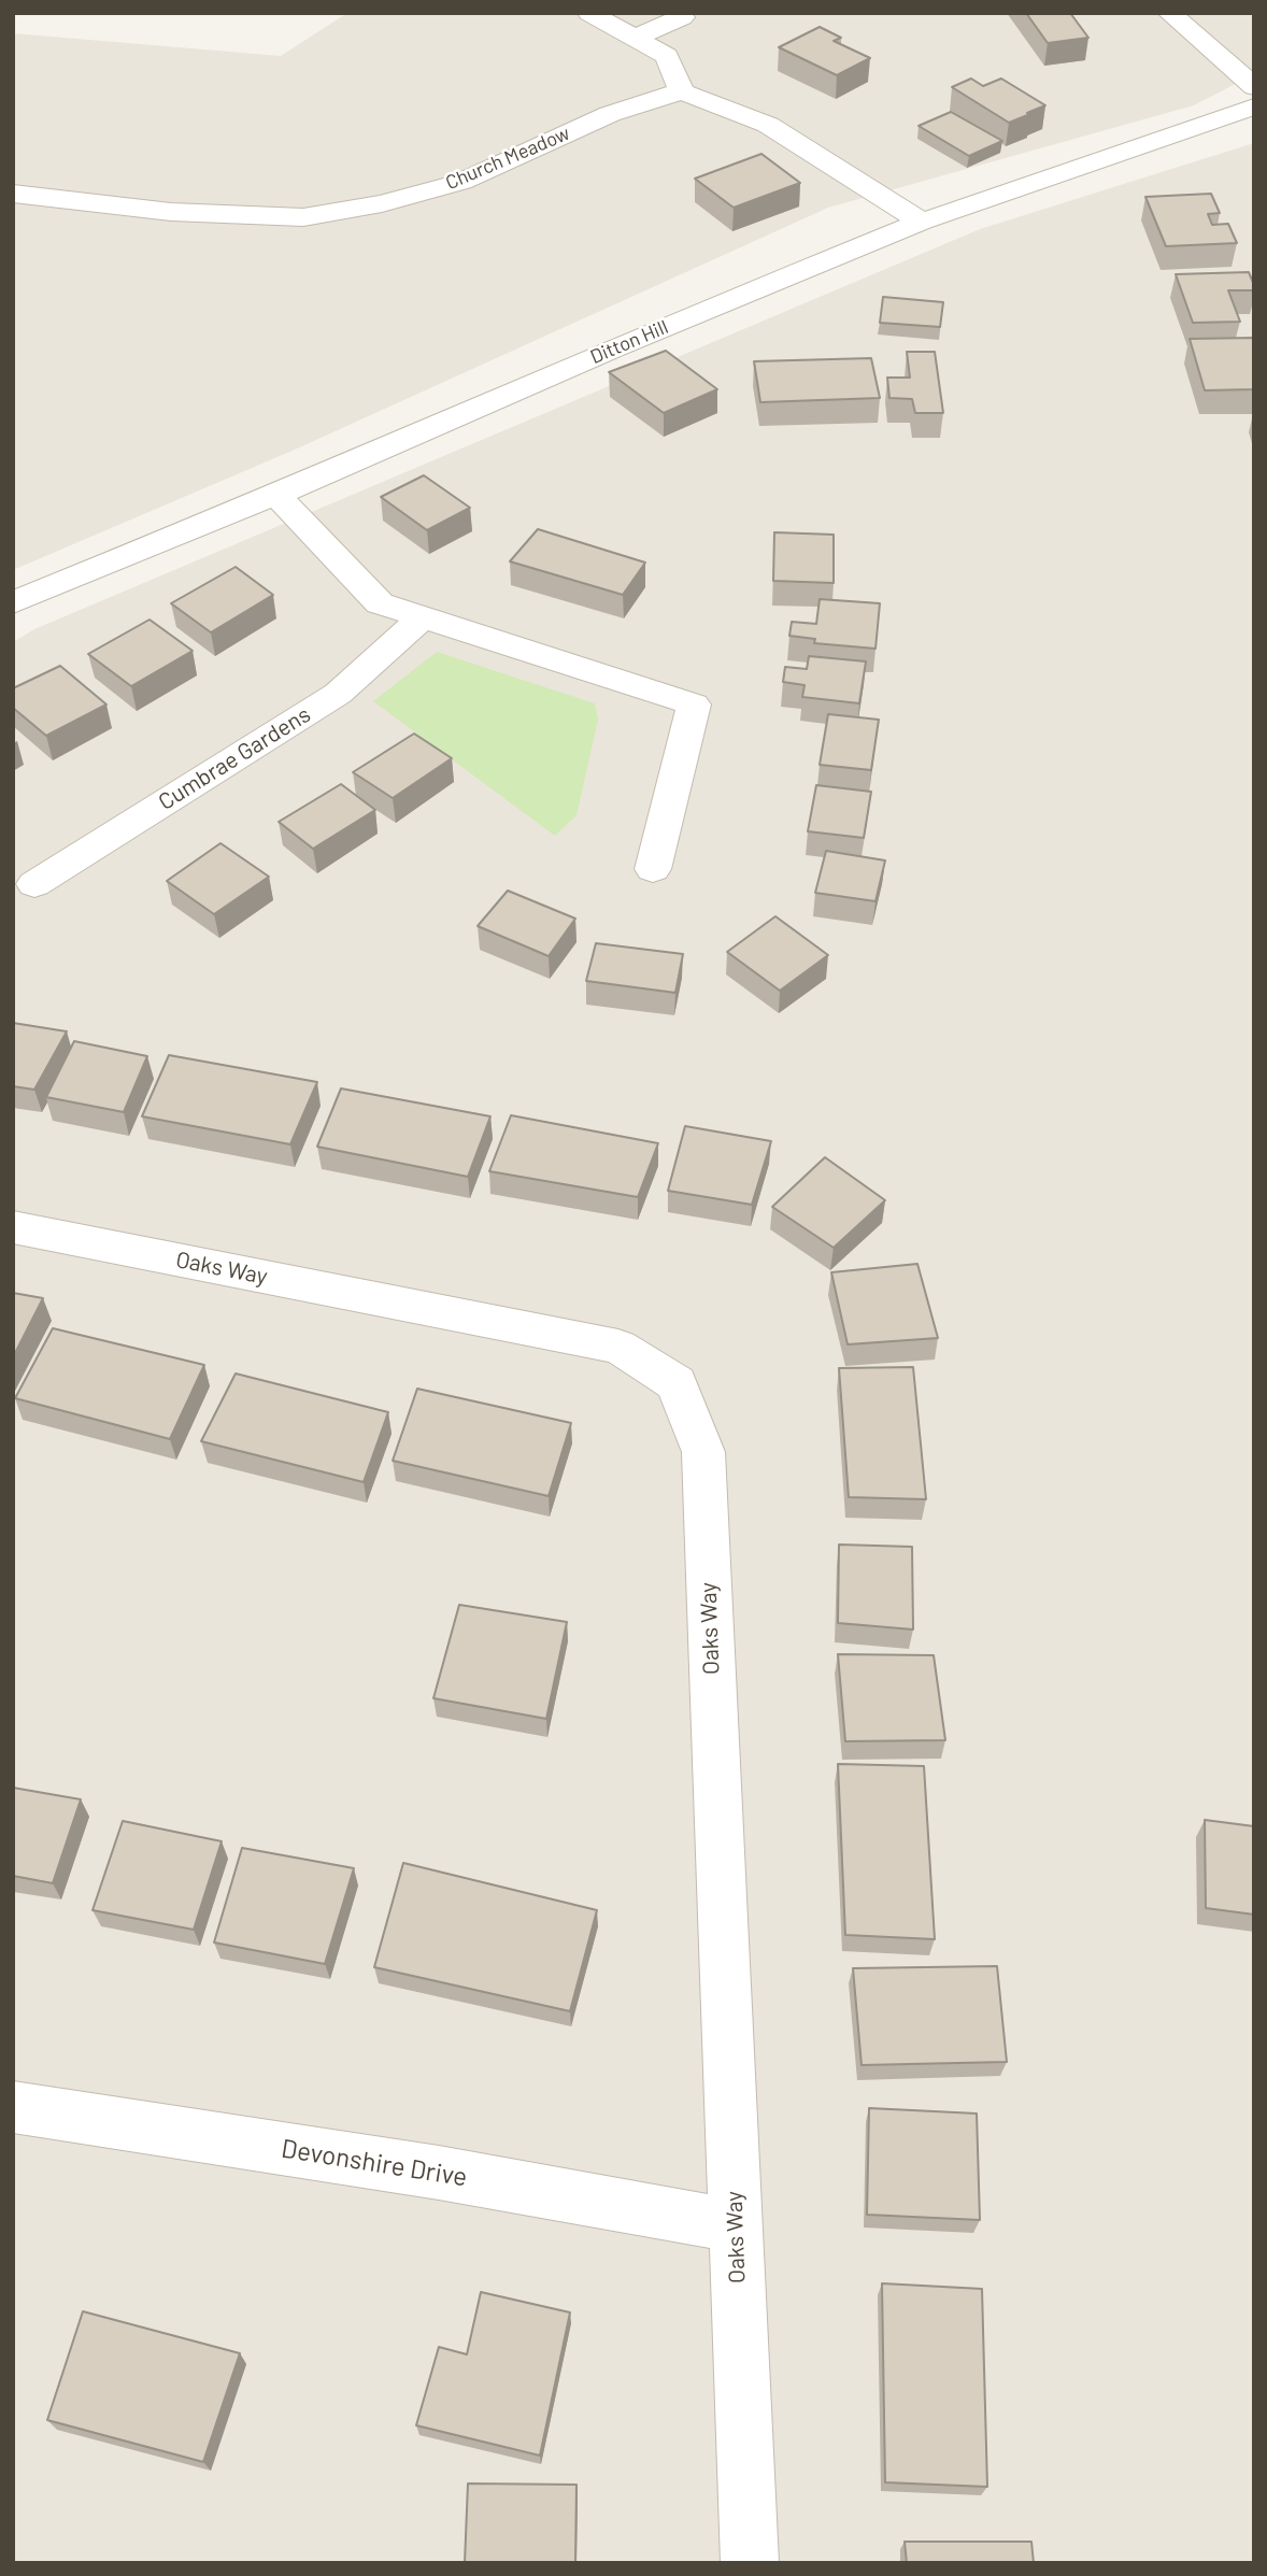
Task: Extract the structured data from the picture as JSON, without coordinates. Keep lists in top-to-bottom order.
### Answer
{
  "streets": {
    "street": [
      "Church Meadow",
      "Ditton Hill",
      "Cumbrae Gardens",
      "Oaks Way",
      "Devonshire Drive"
    ]
  },
  "crossings": [
    ["Oaks Way", "Devonshire Drive"]
  ]
}
